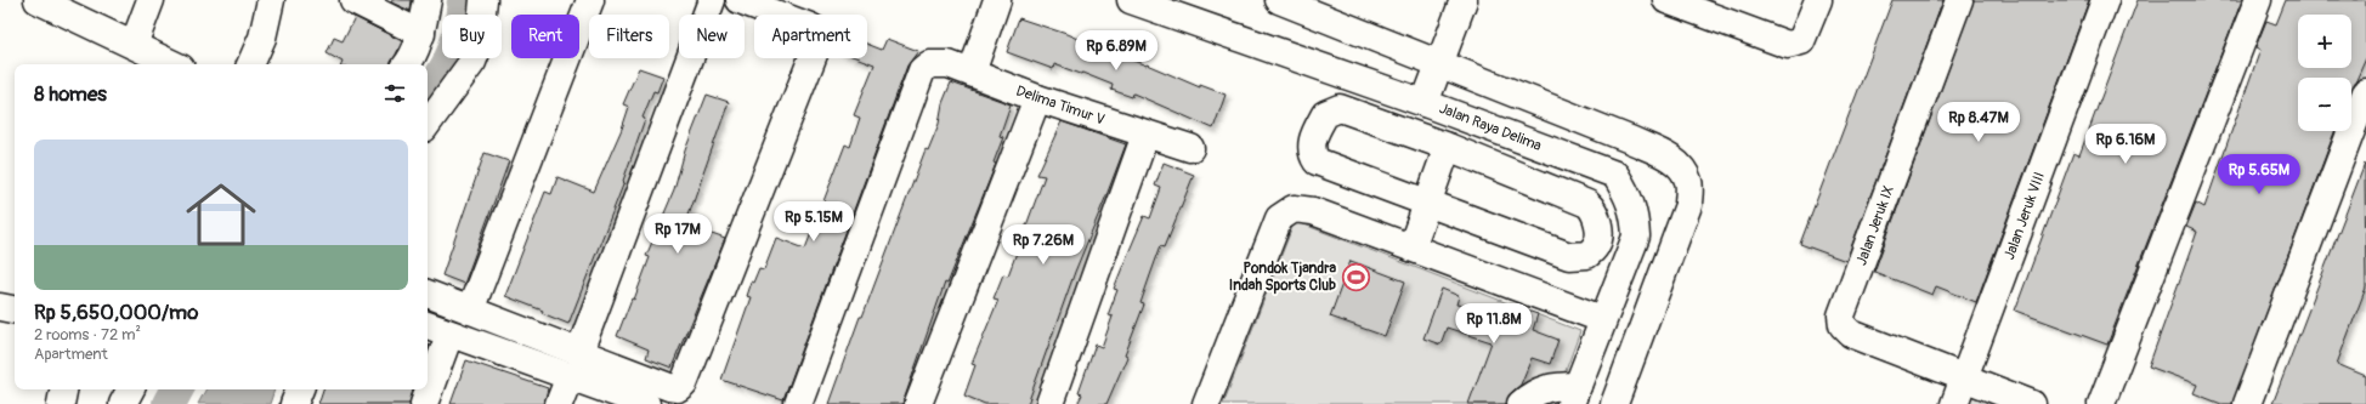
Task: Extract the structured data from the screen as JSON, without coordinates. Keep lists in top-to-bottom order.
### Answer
{
  "streets": {
    "street": [
      "Delima Timur V",
      "Jalan Raya Delima",
      "Jalan Jeruk VIII",
      "Jalan Jeruk IX"
    ]
  },
  "crossings": [
    ["Jalan Jeruk VIII", "Jalan Jeruk IX"]
  ],
  "places": {
    "sports": ["Pondok Tjandra Indah Sports Club"]
  },
  "page": {
    "map_buttons": ["+", "−"],
    "chip": [
      "Buy",
      "Rent",
      "Filters",
      "New",
      "Apartment"
    ],
    "price": [
      "Rp 6.89M",
      "Rp 8.47M",
      "Rp 6.16M",
      "Rp 5.65M",
      "Rp 5.15M",
      "Rp 17M",
      "Rp 7.26M",
      "Rp 11.8M"
    ],
    "heading": "8 homes",
    "list": [
      {
        "name": "Rp 5,650,000/mo",
        "note": "2 rooms · 72 m² · Apartment"
      }
    ]
  }
}
